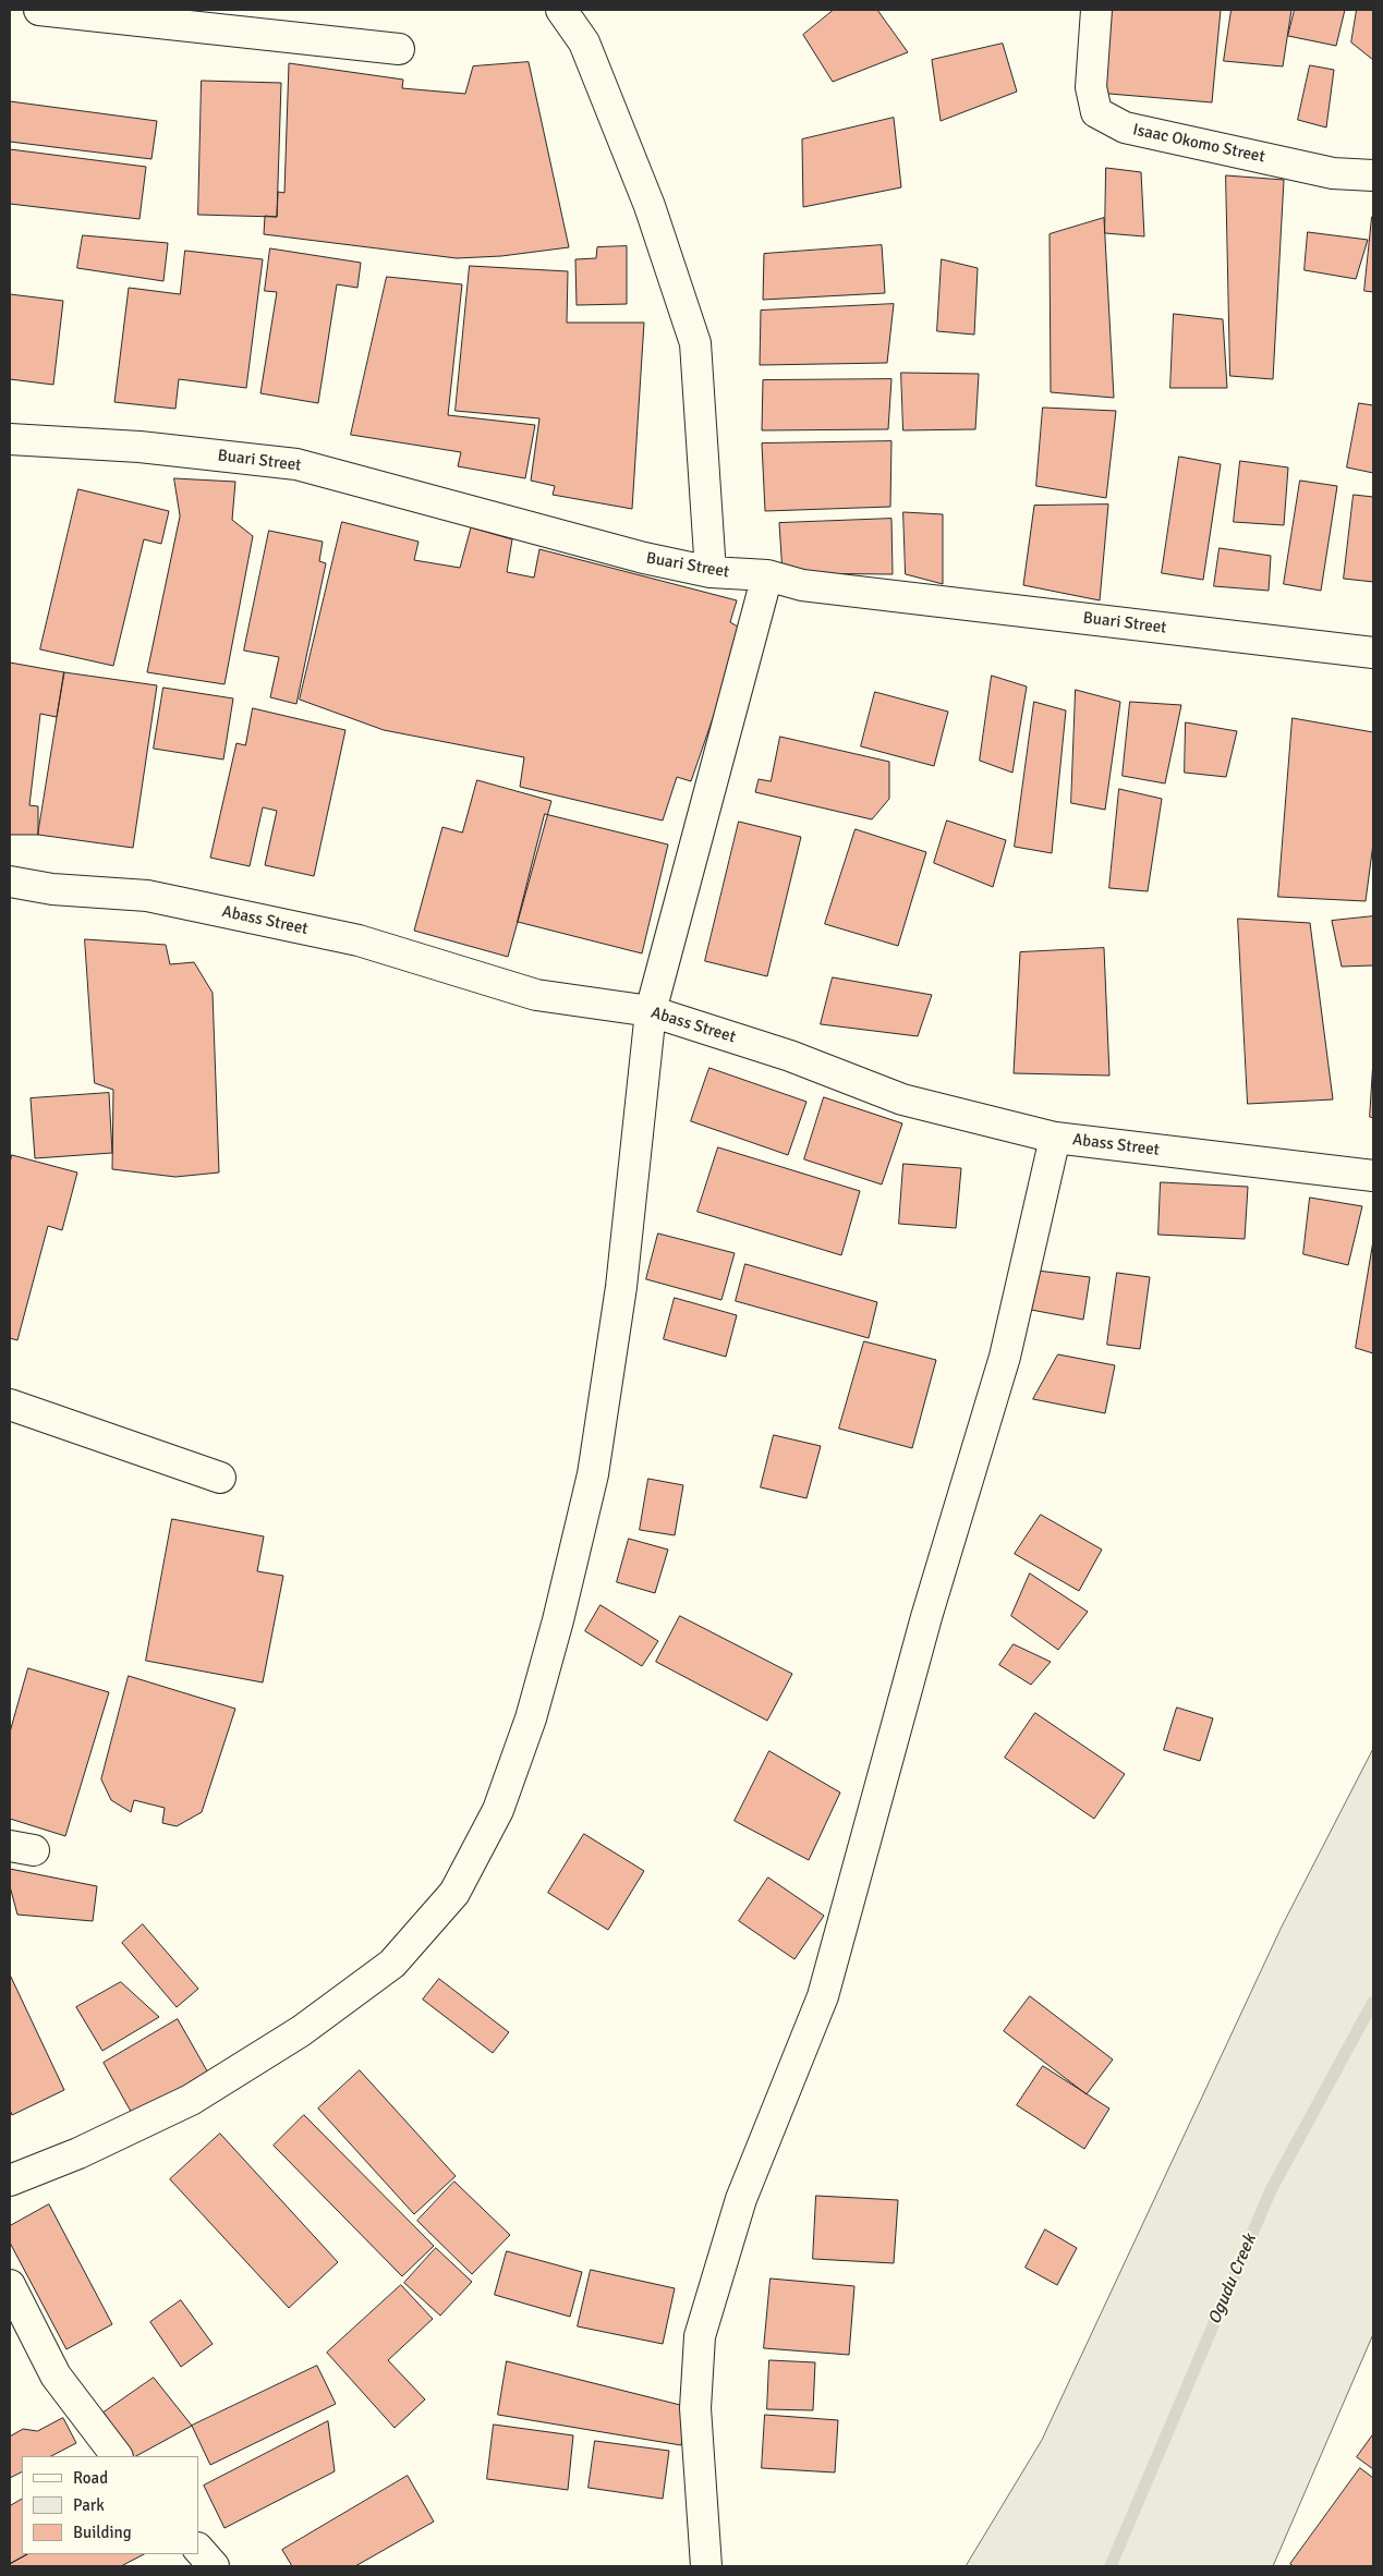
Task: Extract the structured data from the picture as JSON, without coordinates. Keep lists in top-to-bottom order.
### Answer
{
  "streets": {
    "street": ["Isaac Okomo Street", "Buari Street", "Abass Street"]
  },
  "water": ["Ogudu Creek"],
  "legend": ["Road", "Park", "Building"]
}
